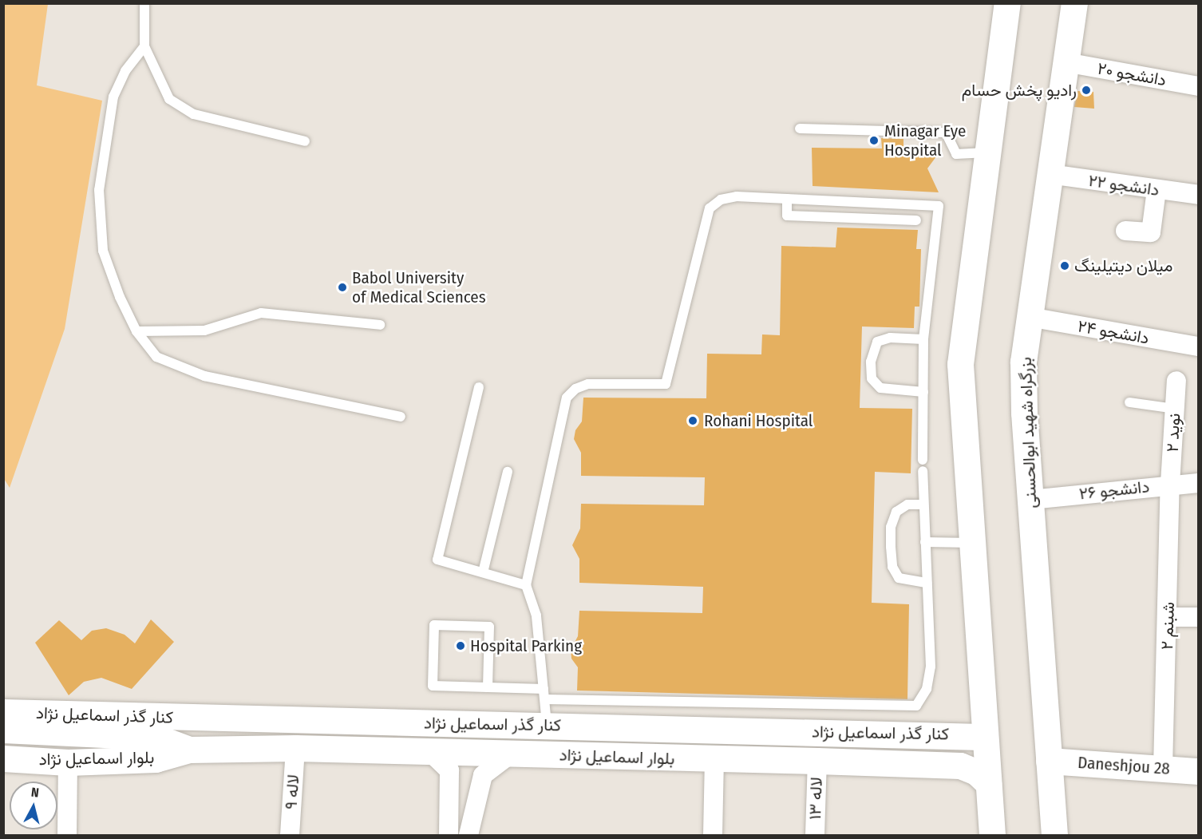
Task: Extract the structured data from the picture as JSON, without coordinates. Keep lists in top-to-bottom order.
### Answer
{
  "streets": {
    "main road": [
      "بزرگراه شهید ابوالحسنی",
      "کنار گذر اسماعیل نژاد",
      "بلوار اسماعیل نژاد",
      "Daneshjou 28"
    ],
    "street": [
      "دانشجو ۲۰",
      "دانشجو ۲۲",
      "دانشجو ۲۴",
      "نوید ۲",
      "دانشجو ۲۶",
      "شبنم ۲",
      "لاله ۹",
      "لاله ۱۳"
    ]
  },
  "crossings": [
    ["دانشجو ۲۰", "بزرگراه شهید ابوالحسنی"],
    ["دانشجو ۲۲", "بزرگراه شهید ابوالحسنی"],
    ["دانشجو ۲۴", "بزرگراه شهید ابوالحسنی"],
    ["بزرگراه شهید ابوالحسنی", "دانشجو ۲۶"],
    ["بزرگراه شهید ابوالحسنی", "Daneshjou 28"],
    ["نوید ۲", "دانشجو ۲۶"],
    ["نوید ۲", "شبنم ۲"],
    ["دانشجو ۲۶", "شبنم ۲"],
    ["شبنم ۲", "Daneshjou 28"],
    ["بلوار اسماعیل نژاد", "لاله ۹"],
    ["بلوار اسماعیل نژاد", "لاله ۱۳"]
  ],
  "places": [
    "رادیو پخش حسام",
    "Minagar Eye Hospital",
    "میلان دیتیلینگ",
    "Babol University of Medical Sciences",
    "Rohani Hospital",
    "Hospital Parking"
  ],
  "north": "top"
}
